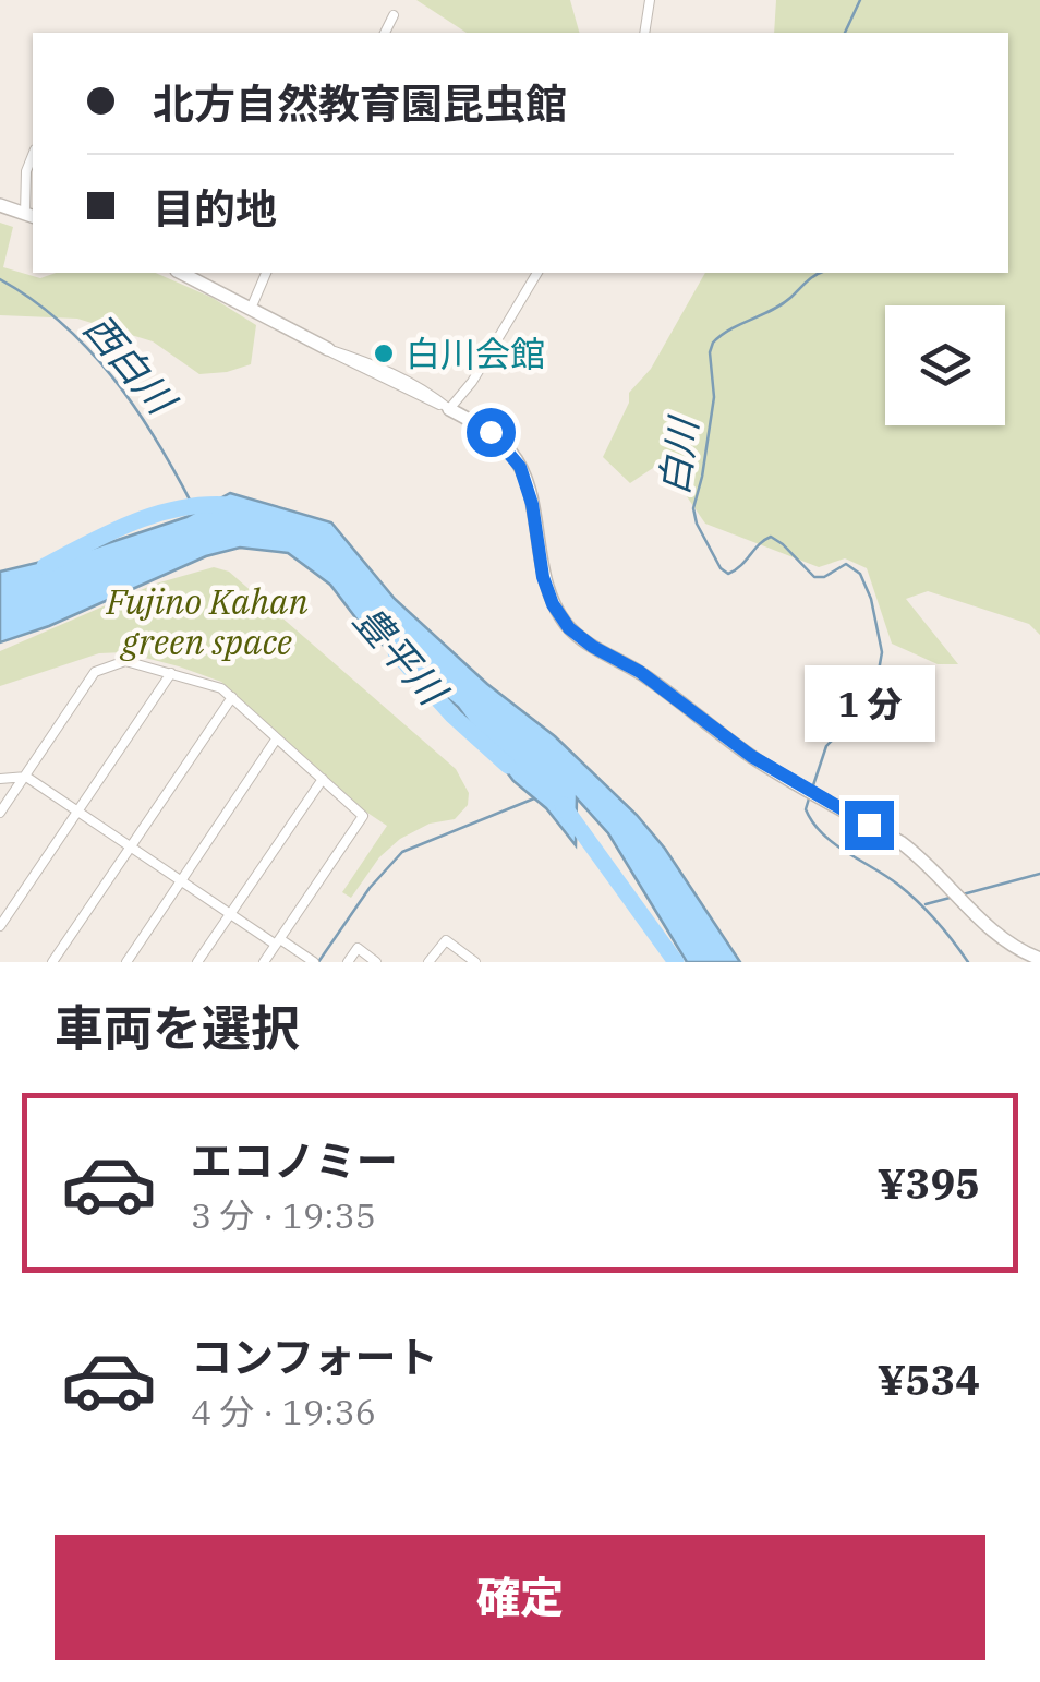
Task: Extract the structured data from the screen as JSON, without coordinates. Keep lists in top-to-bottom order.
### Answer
{
  "water": ["西白川", "白川", "豊平川"],
  "parks": ["Fujino Kahan green space"],
  "places": ["白川会館"],
  "page": {
    "banner": ["北方自然教育園昆虫館", "目的地"],
    "bubble": "1 分",
    "heading": "車両を選択",
    "list": [
      {
        "name": "エコノミー",
        "note": "3 分 · 19:35",
        "value": "¥395"
      },
      {
        "name": "コンフォート",
        "note": "4 分 · 19:36",
        "value": "¥534"
      }
    ],
    "buttons": "確定"
  }
}
